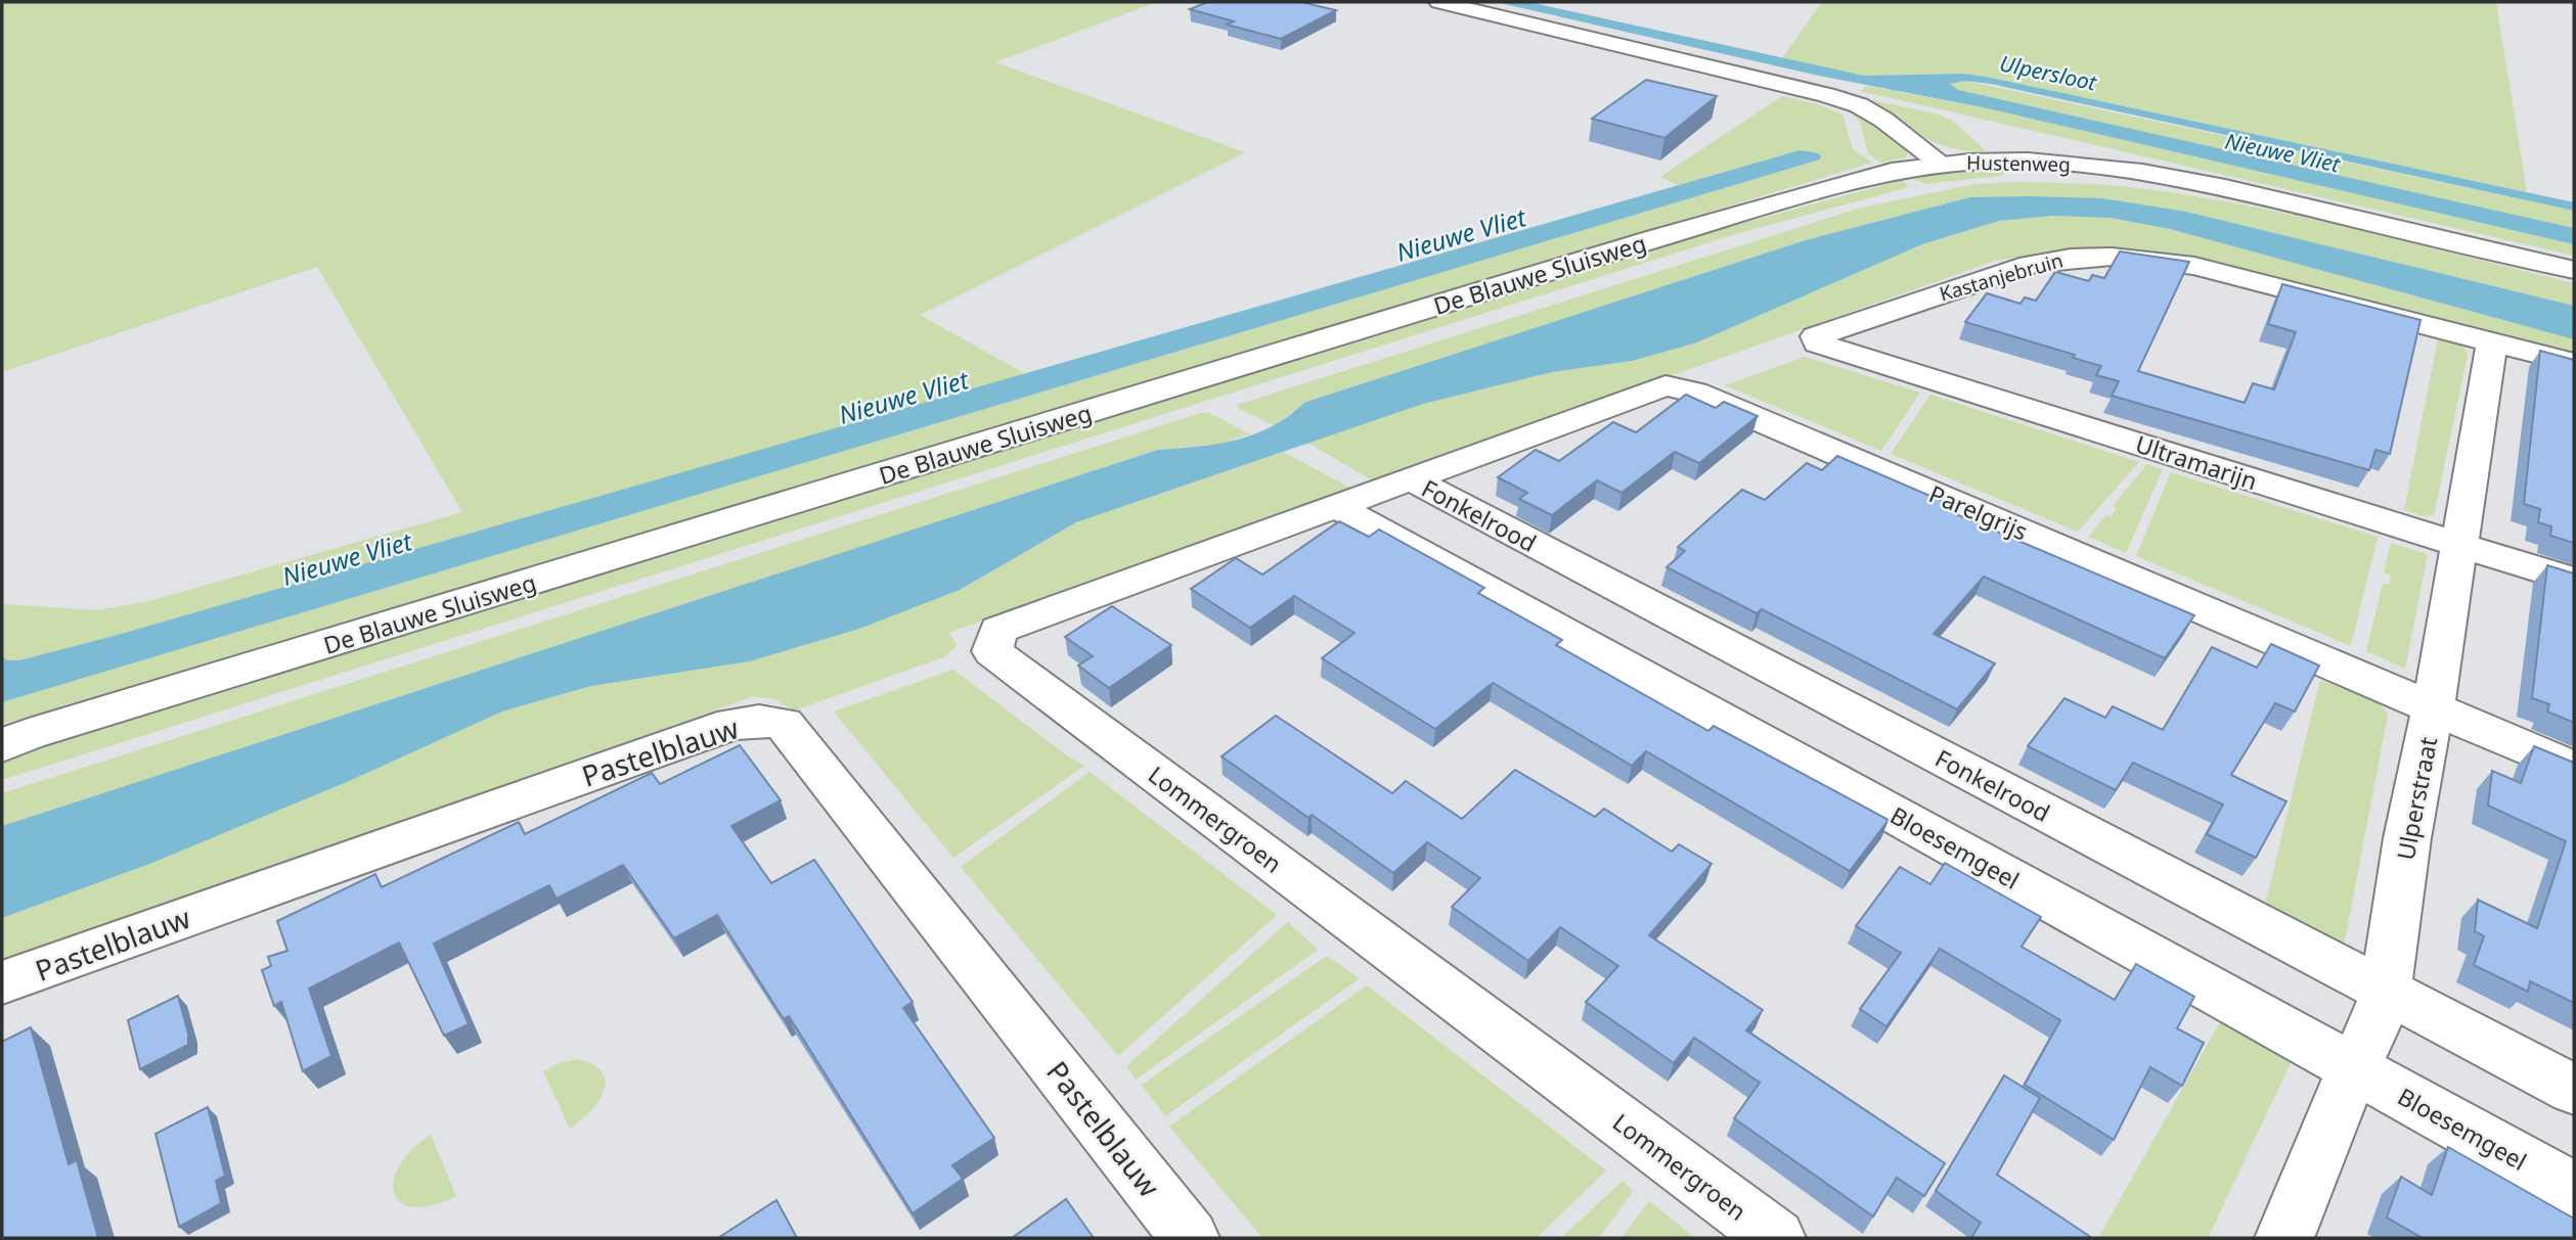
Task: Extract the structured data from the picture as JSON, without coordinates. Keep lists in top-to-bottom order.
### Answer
{
  "streets": {
    "street": [
      "Hustenweg",
      "De Blauwe Sluisweg",
      "Kastanjebruin",
      "Ultramarijn",
      "Parelgrijs",
      "Fonkelrood",
      "Pastelblauw",
      "Ulperstraat",
      "Lommergroen",
      "Bloesemgeel"
    ]
  },
  "crossings": [
    ["Hustenweg", "De Blauwe Sluisweg"],
    ["Kastanjebruin", "Ultramarijn"],
    ["Kastanjebruin", "Ulperstraat"],
    ["Ultramarijn", "Ulperstraat"],
    ["Parelgrijs", "Fonkelrood"],
    ["Parelgrijs", "Ulperstraat"],
    ["Parelgrijs", "Lommergroen"],
    ["Parelgrijs", "Bloesemgeel"],
    ["Fonkelrood", "Ulperstraat"],
    ["Fonkelrood", "Lommergroen"],
    ["Fonkelrood", "Bloesemgeel"],
    ["Ulperstraat", "Bloesemgeel"],
    ["Lommergroen", "Bloesemgeel"]
  ],
  "water": ["Ulpersloot", "Nieuwe Vliet"]
}
